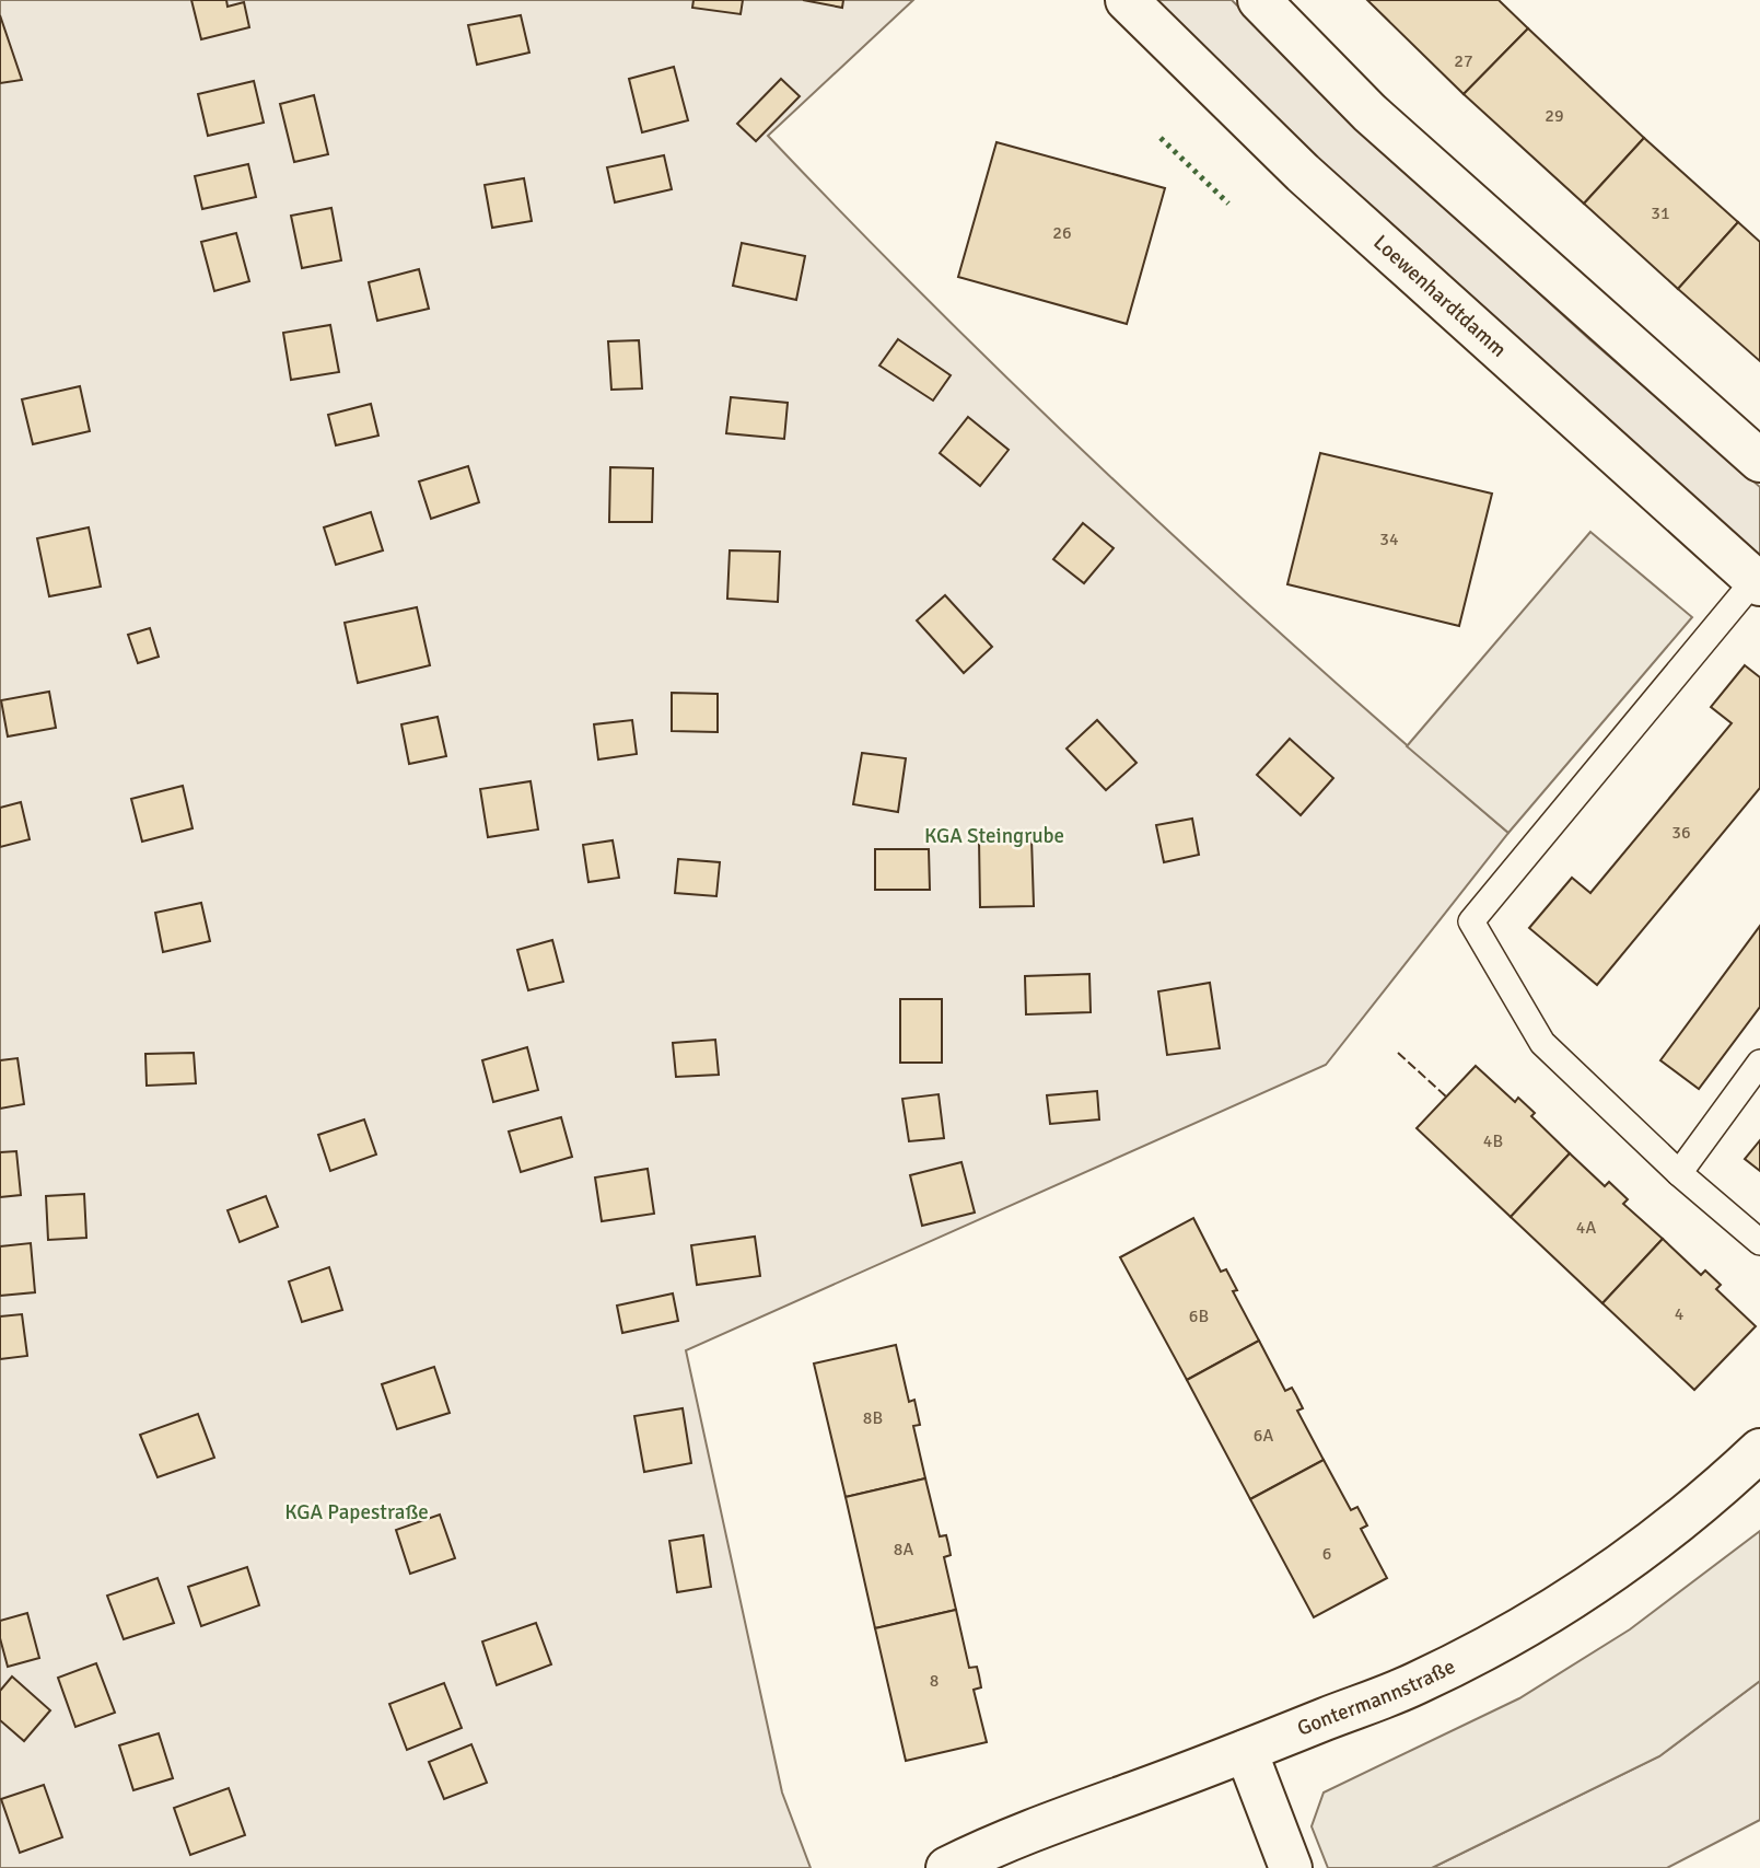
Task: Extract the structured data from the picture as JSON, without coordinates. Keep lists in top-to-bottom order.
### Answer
{
  "streets": {
    "street": ["Loewenhardtdamm", "Gontermannstraße"]
  },
  "parks": ["KGA Steingrube", "KGA Papestraße"],
  "house_numbers": [
    "27",
    "29",
    "31",
    "26",
    "34",
    "36",
    "4B",
    "4A",
    "4",
    "6B",
    "8B",
    "6A",
    "8A",
    "6",
    "8"
  ]
}
